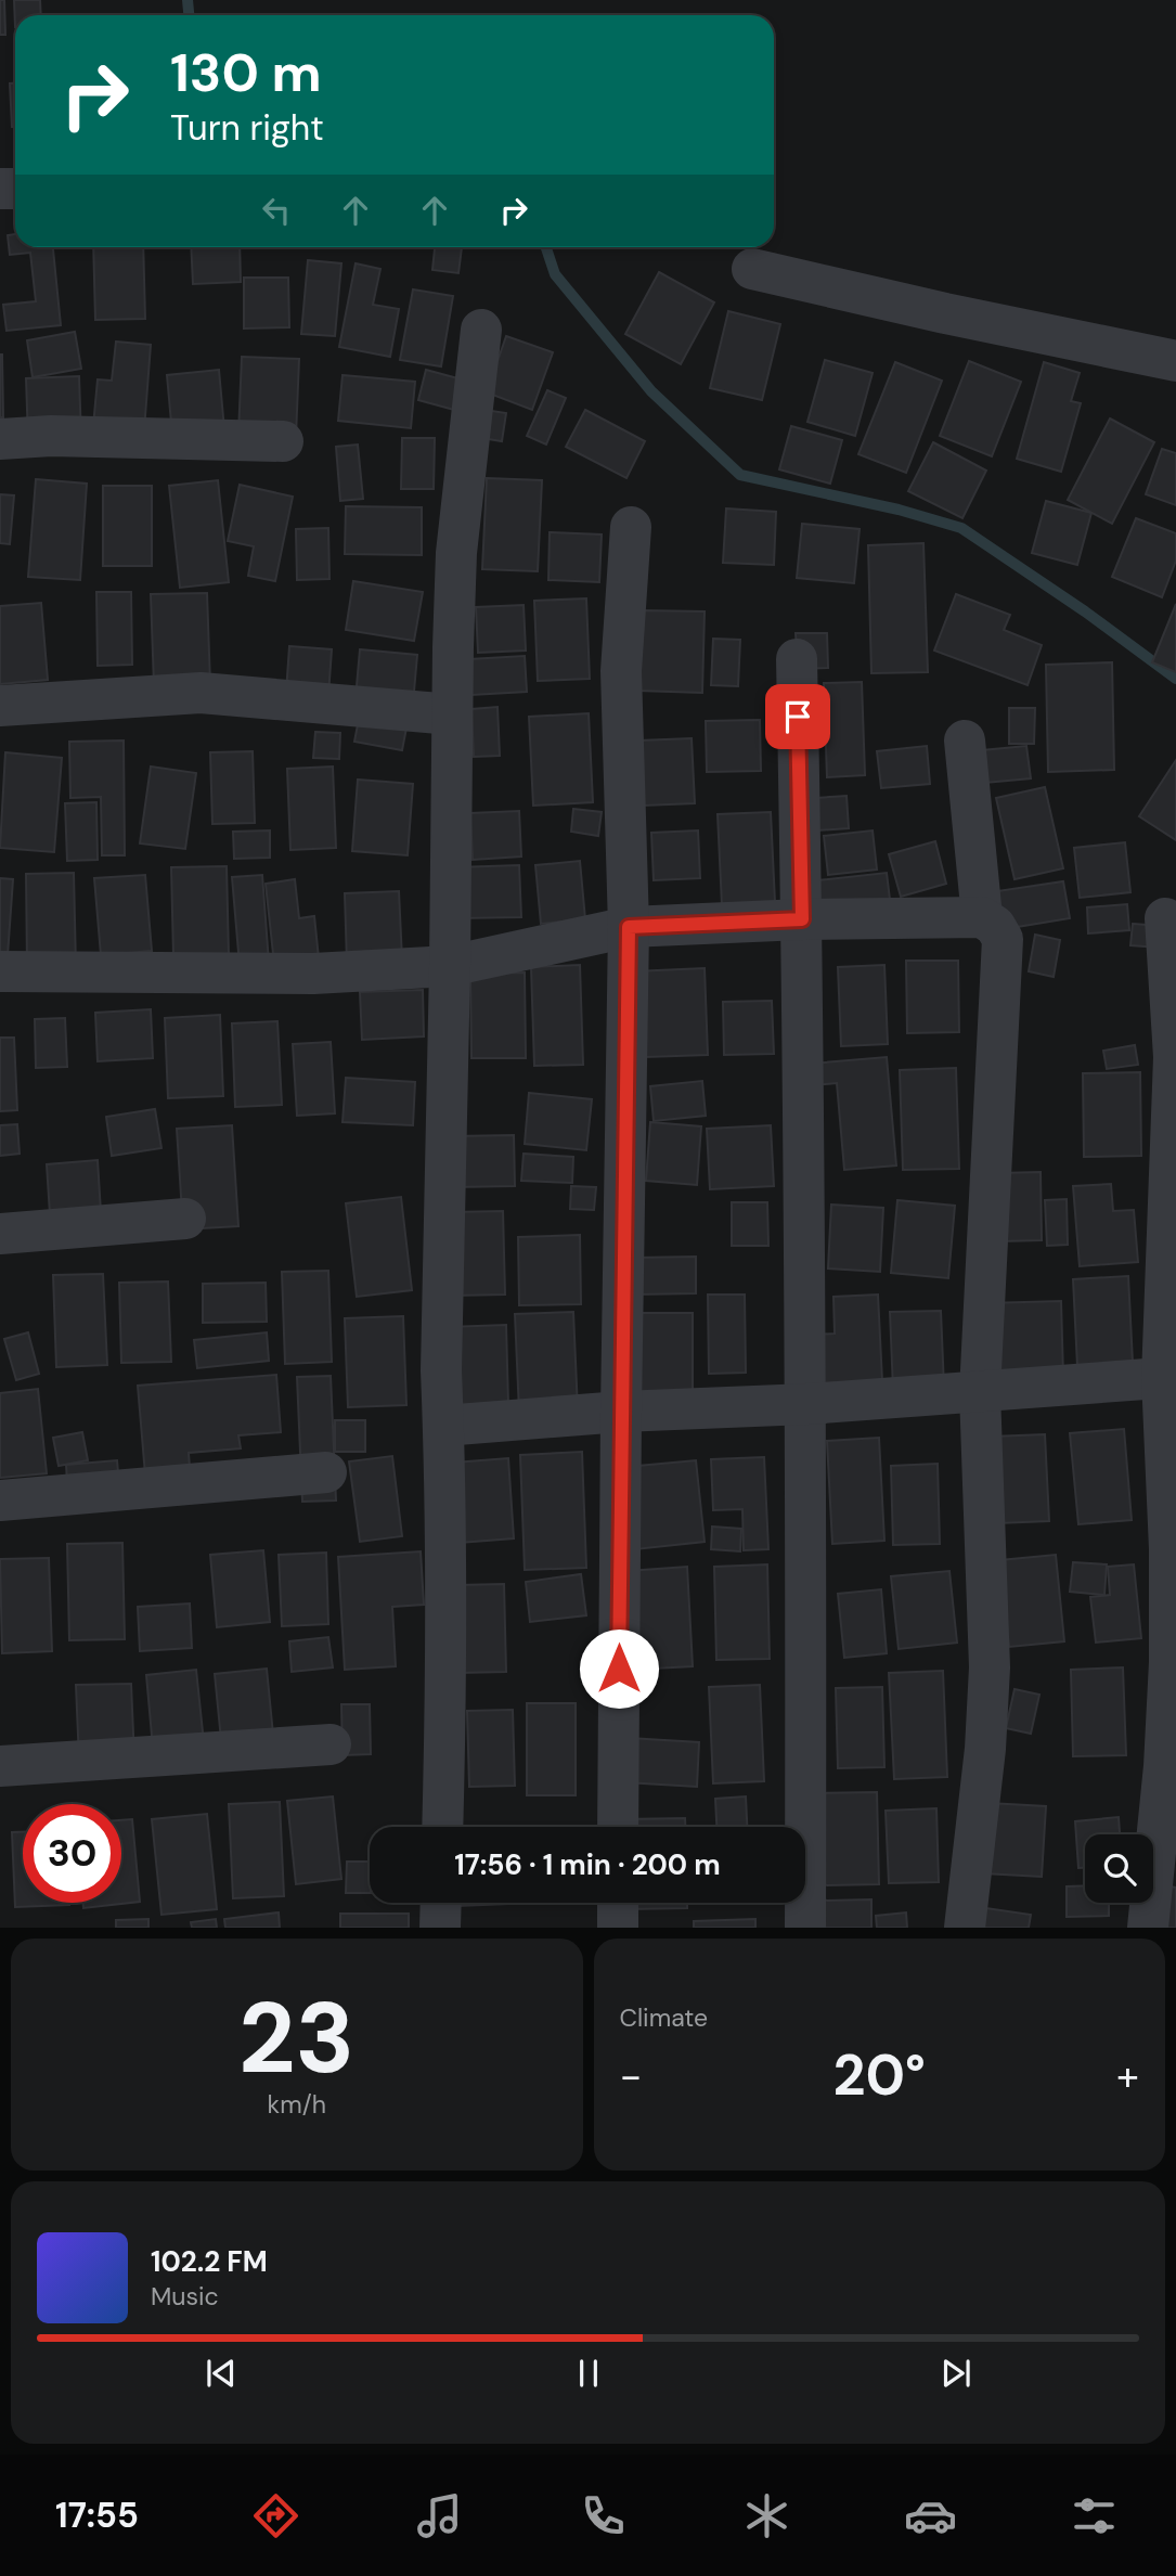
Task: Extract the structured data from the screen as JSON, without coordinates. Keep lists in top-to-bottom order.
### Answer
{
  "page": {
    "turn": ["130 m", "Turn right"],
    "limit": "30",
    "trip": "17:56 · 1 min · 200 m",
    "tile": [
      ["23", "km/h"],
      "Climate"
    ],
    "heat": ["−", "20°", "+"],
    "song": ["102.2 FM", "Music"],
    "tabs": "17:55"
  }
}
